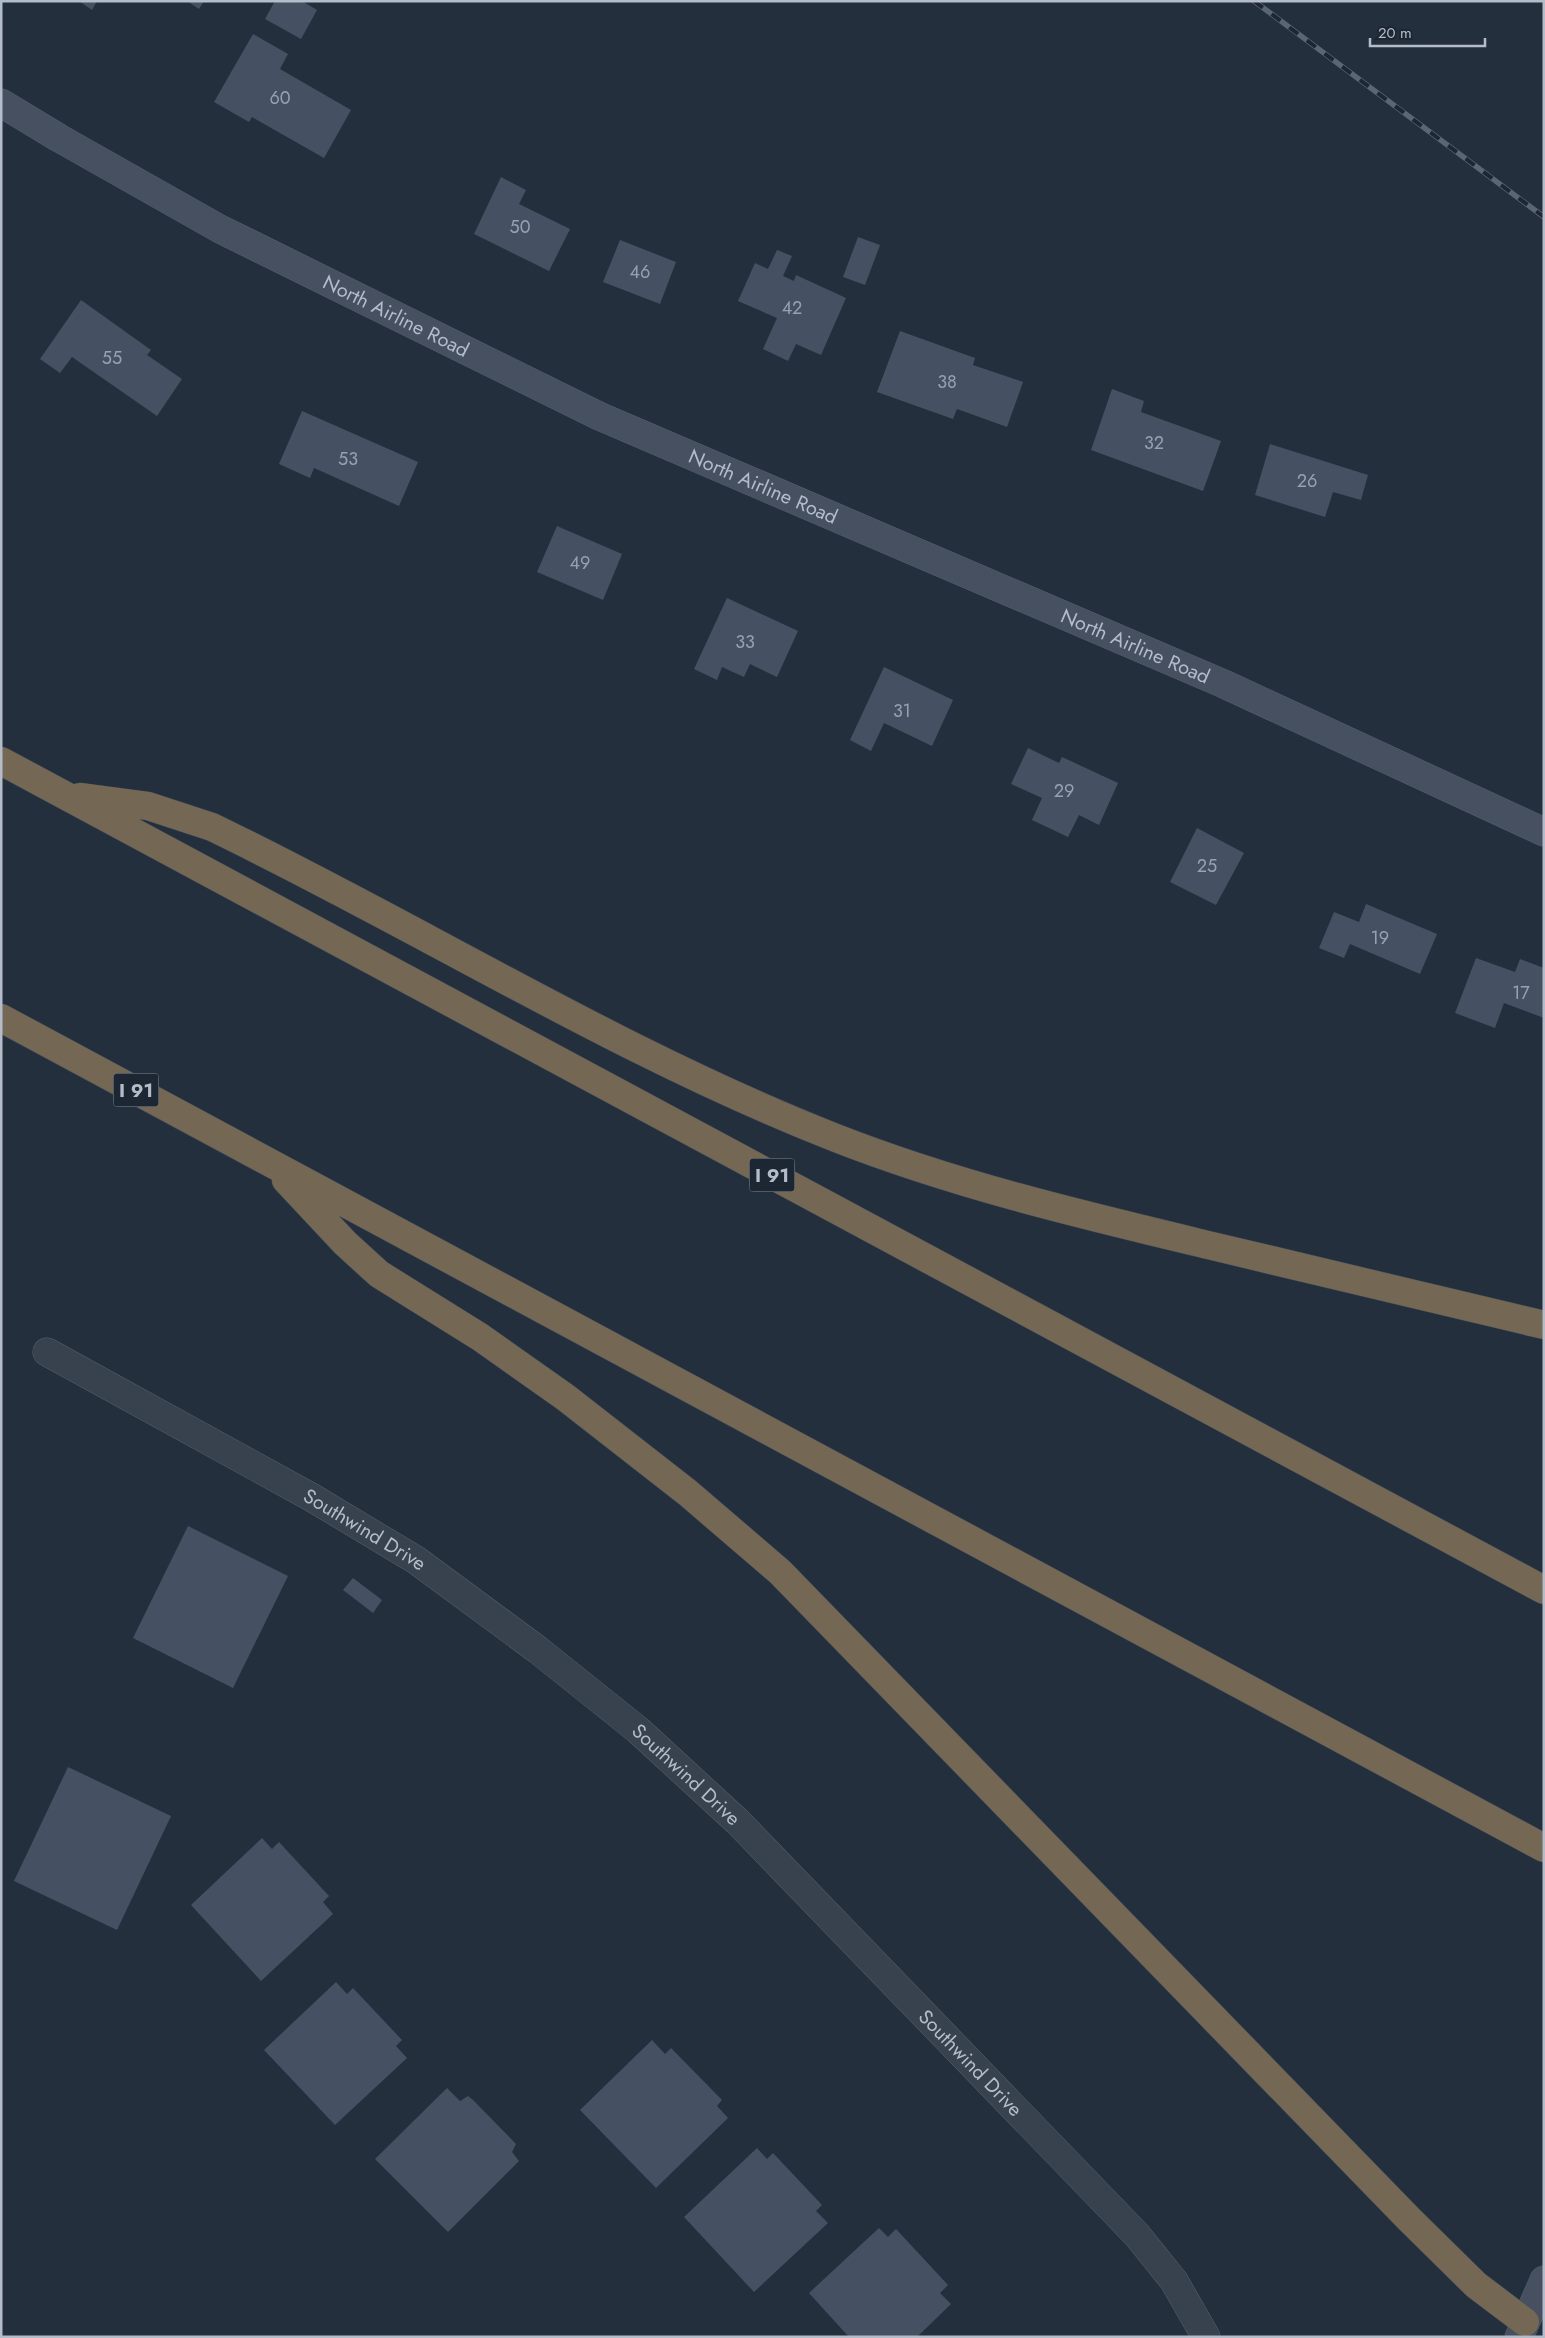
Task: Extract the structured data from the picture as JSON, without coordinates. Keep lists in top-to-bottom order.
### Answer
{
  "streets": {
    "highway": ["I 91"],
    "main road": ["North Airline Road"],
    "street": ["Southwind Drive"]
  },
  "house_numbers": [
    "60",
    "50",
    "46",
    "42",
    "55",
    "38",
    "32",
    "53",
    "26",
    "49",
    "33",
    "31",
    "29",
    "25",
    "19",
    "17"
  ],
  "scale_bar": "20 m"
}
